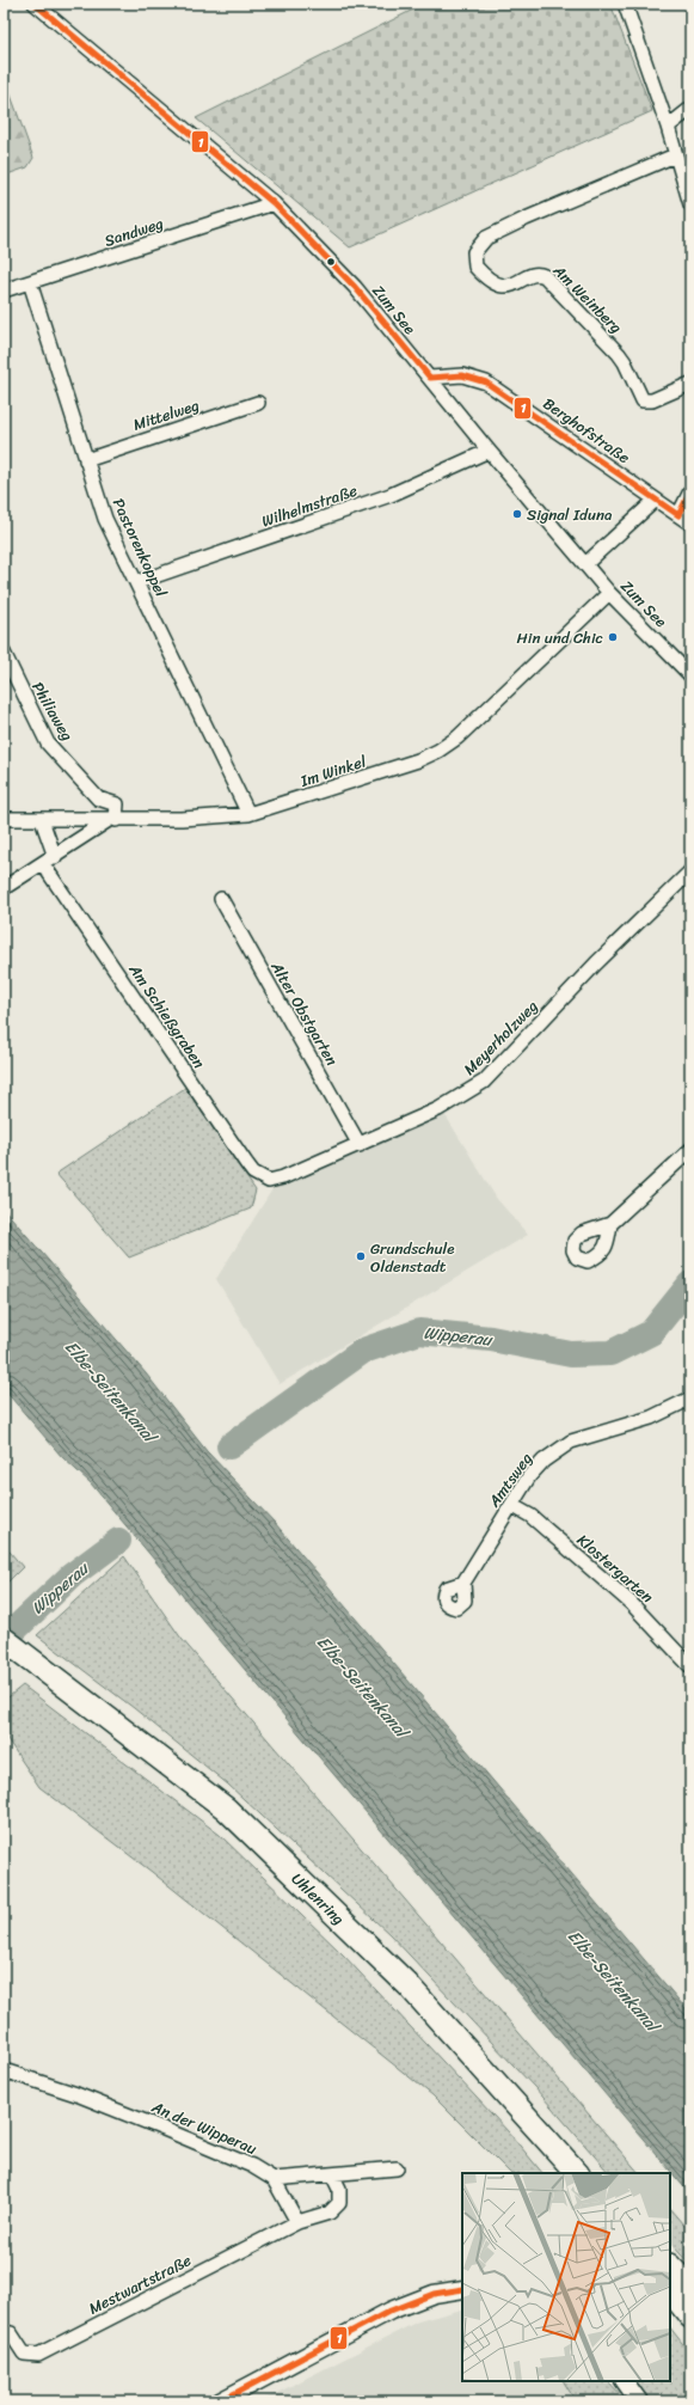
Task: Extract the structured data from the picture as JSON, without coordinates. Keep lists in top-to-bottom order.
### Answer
{
  "streets": {
    "highway": ["Uhlenring"],
    "street": [
      "Sandweg",
      "Am Weinberg",
      "Zum See",
      "Mittelweg",
      "Berghofstraße",
      "Wilhelmstraße",
      "Pastorenkoppel",
      "Philiaweg",
      "Im Winkel",
      "Alter Obstgarten",
      "Am Schießgraben",
      "Meyerholzweg",
      "Amtsweg",
      "Klostergarten",
      "An der Wipperau",
      "Mestwartstraße"
    ]
  },
  "crossings": [
    ["Sandweg", "Zum See"],
    ["Sandweg", "Pastorenkoppel"],
    ["Zum See", "Berghofstraße"],
    ["Zum See", "Wilhelmstraße"],
    ["Zum See", "Im Winkel"],
    ["Mittelweg", "Pastorenkoppel"],
    ["Wilhelmstraße", "Pastorenkoppel"],
    ["Pastorenkoppel", "Im Winkel"],
    ["Philiaweg", "Im Winkel"],
    ["Alter Obstgarten", "Meyerholzweg"],
    ["Am Schießgraben", "Meyerholzweg"],
    ["Amtsweg", "Klostergarten"]
  ],
  "water": ["Wipperau", "Elbe-Seitenkanal"],
  "places": ["Signal Iduna", "Hin und Chic", "Grundschule Oldenstadt"],
  "lines": ["transit line 1"]
}
